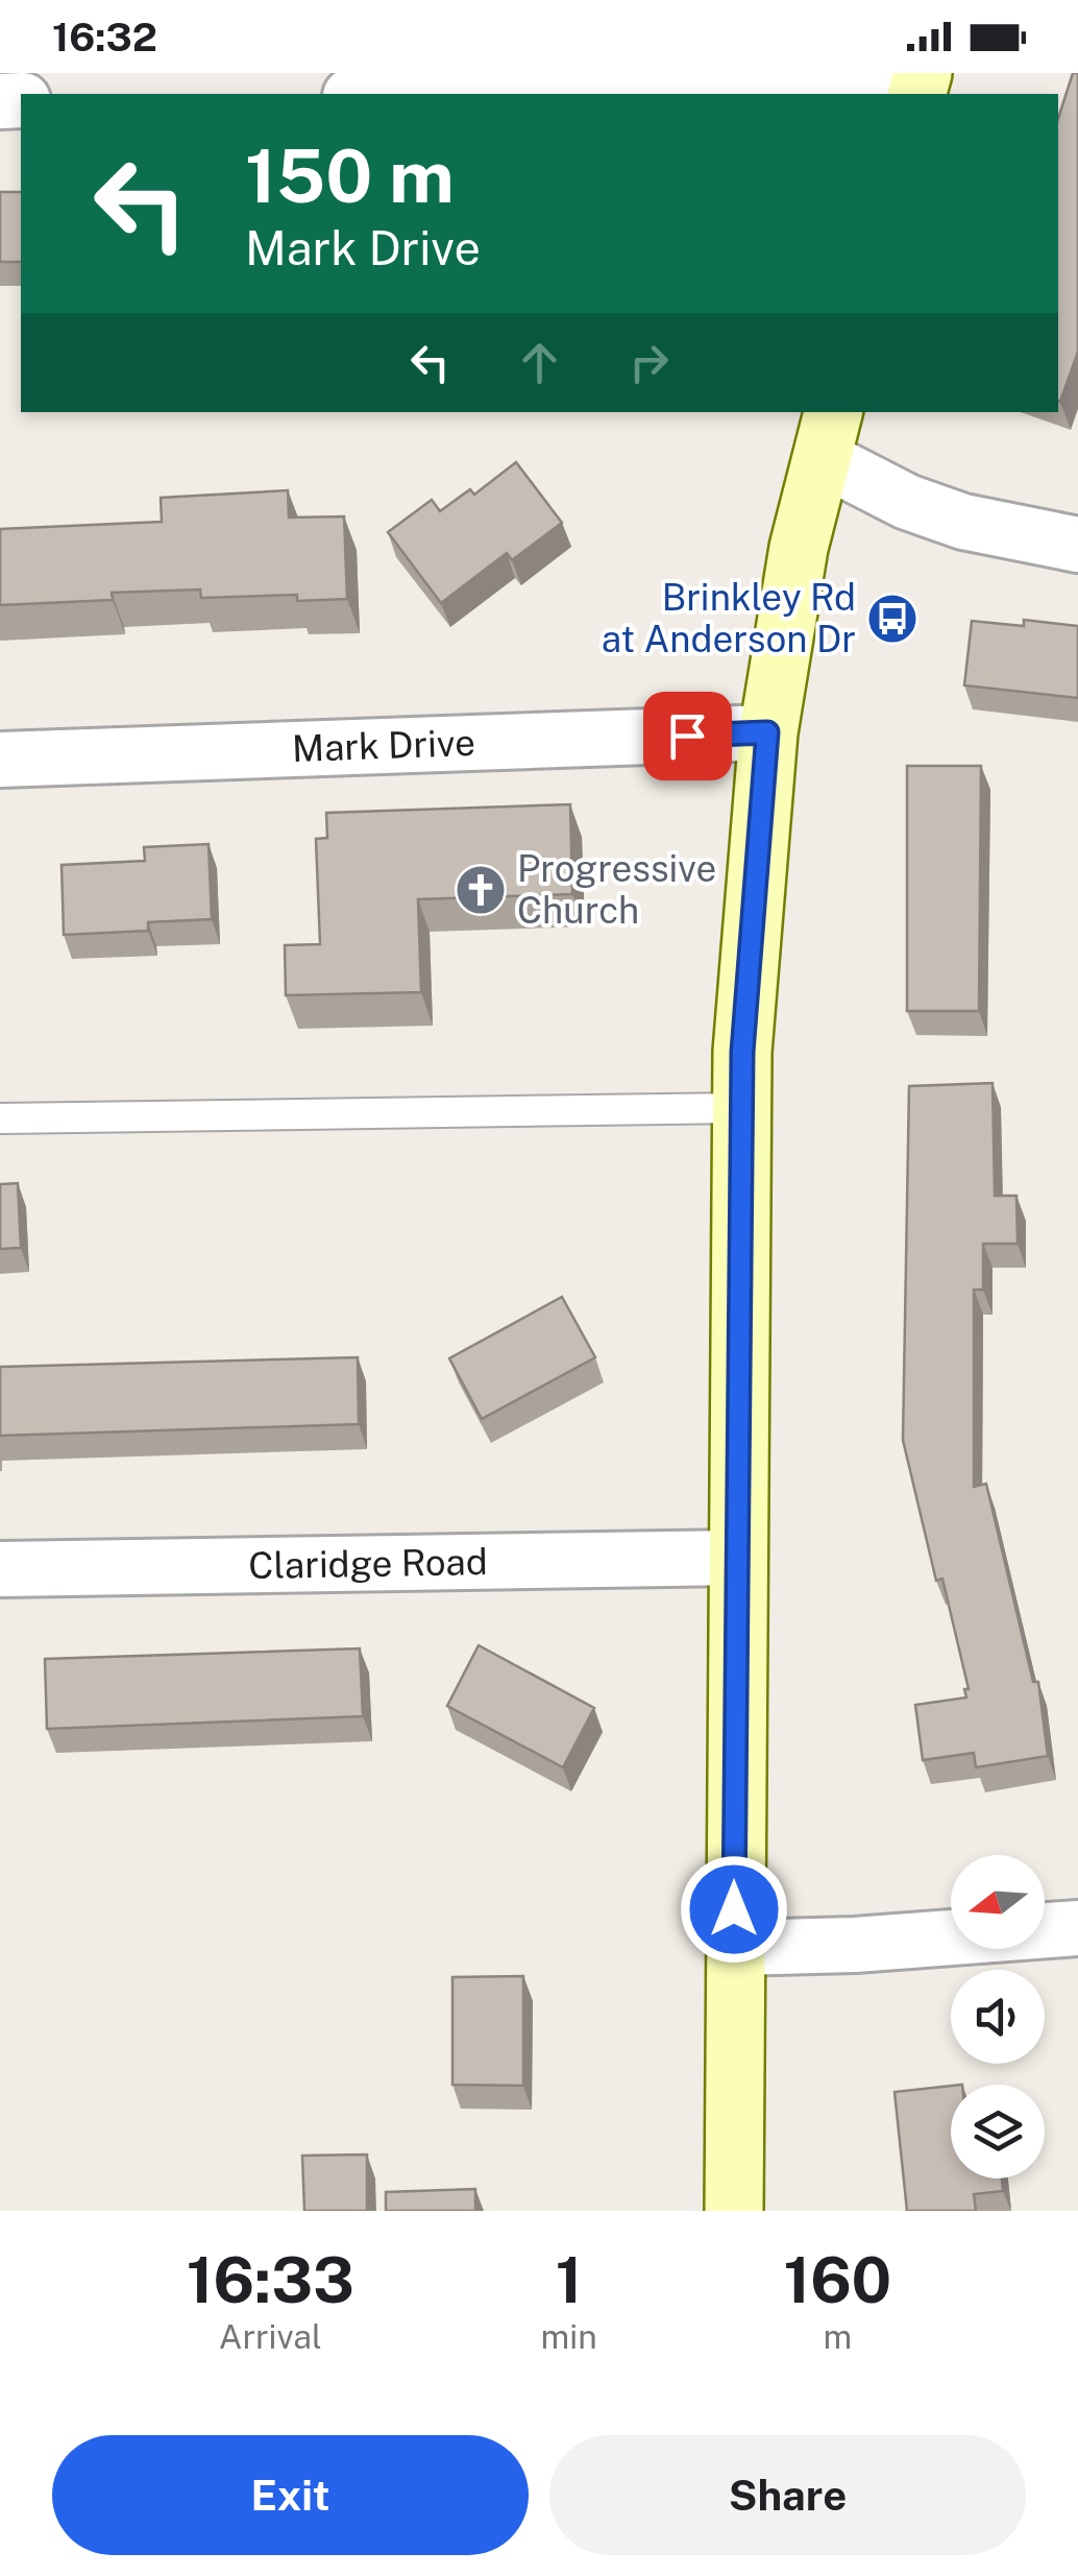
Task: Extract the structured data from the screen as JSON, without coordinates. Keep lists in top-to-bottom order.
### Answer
{
  "streets": {
    "street": ["Mark Drive", "Claridge Road"]
  },
  "places": {
    "bus stop": ["Brinkley Rd at Anderson Dr"],
    "church": ["Progressive Church"]
  },
  "north": "left",
  "page": {
    "status": "16:32",
    "turn": ["150 m", "Mark Drive"],
    "eta": [
      "16:33",
      "Arrival",
      "1",
      "min",
      "160",
      "m"
    ],
    "buttons": ["Exit", "Share"]
  }
}
